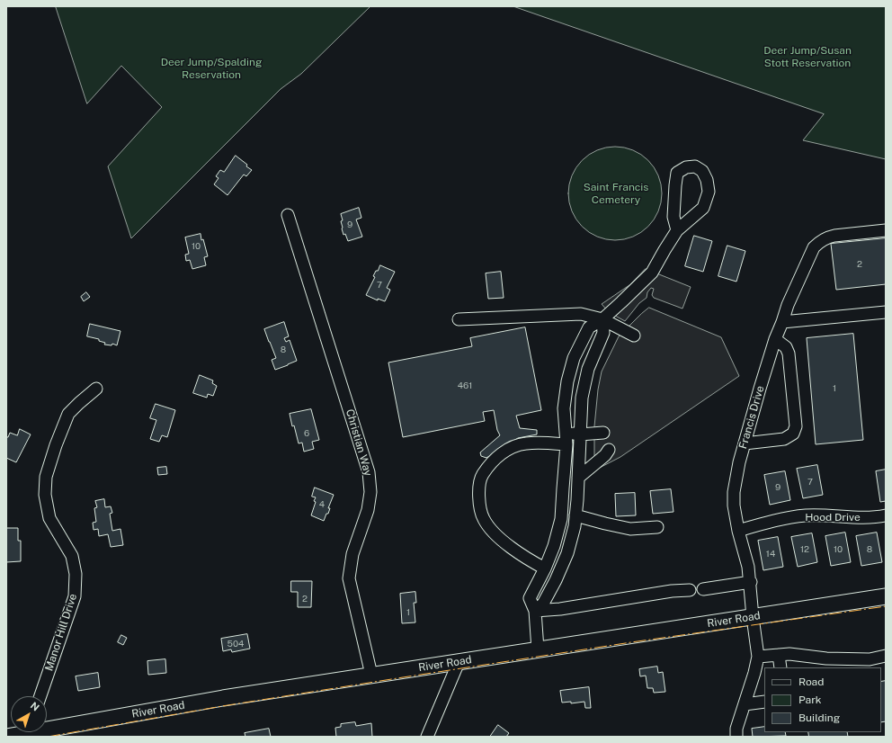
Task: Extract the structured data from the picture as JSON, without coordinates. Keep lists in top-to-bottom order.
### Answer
{
  "streets": {
    "main road": ["River Road"],
    "street": [
      "Francis Drive",
      "Christian Way",
      "Hood Drive",
      "Manor Hill Drive"
    ]
  },
  "crossings": [
    ["Francis Drive", "Hood Drive"],
    ["Francis Drive", "River Road"],
    ["Christian Way", "River Road"]
  ],
  "parks": ["Deer Jump/Susan Stott Reservation", "Deer Jump/Spalding Reservation", "Saint Francis Cemetery"],
  "house_numbers": [
    "9",
    "10",
    "2",
    "7",
    "8",
    "461",
    "1",
    "6",
    "7",
    "9",
    "4",
    "12",
    "10",
    "8",
    "14",
    "2",
    "1",
    "504"
  ],
  "legend": ["Road", "Park", "Building"],
  "north": "top right"
}
